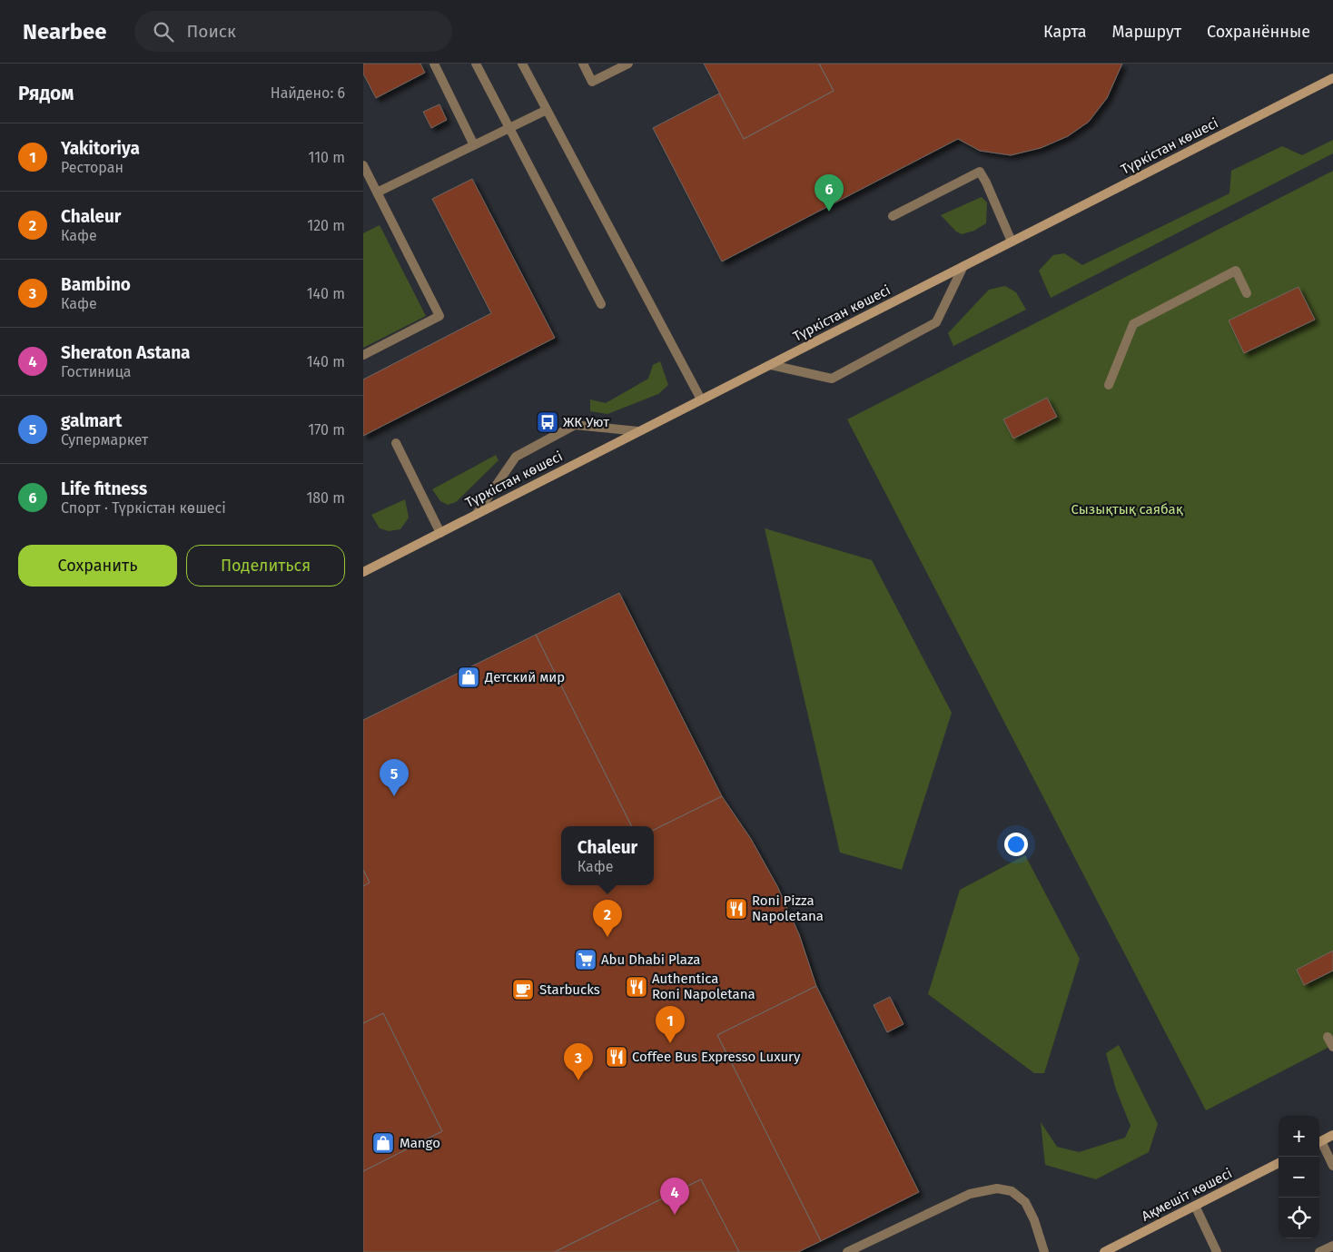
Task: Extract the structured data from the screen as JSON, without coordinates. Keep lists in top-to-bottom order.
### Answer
{
  "streets": {
    "main road": ["Түркістан көшесі", "Ақмешіт көшесі"]
  },
  "parks": ["Сызықтық саябақ"],
  "places": {
    "bus stop": ["ЖК Уют"],
    "shop": ["Детский мир", "Mango"],
    "restaurant": ["Roni Pizza Napoletana", "Authentica Roni Napoletana", "Coffee Bus Expresso Luxury"],
    "supermarket": ["Abu Dhabi Plaza"],
    "cafe": ["Starbucks"]
  },
  "page": {
    "header": "Nearbee",
    "search": "Поиск",
    "nav": ["Карта", "Маршрут", "Сохранённые"],
    "heading": ["Рядом", "Найдено: 6"],
    "list": [
      {
        "mark": "1",
        "name": "Yakitoriya",
        "note": "Ресторан",
        "value": "110 m"
      },
      {
        "mark": "2",
        "name": "Chaleur",
        "note": "Кафе",
        "value": "120 m"
      },
      {
        "mark": "3",
        "name": "Bambino",
        "note": "Кафе",
        "value": "140 m"
      },
      {
        "mark": "4",
        "name": "Sheraton Astana",
        "note": "Гостиница",
        "value": "140 m"
      },
      {
        "mark": "5",
        "name": "galmart",
        "note": "Супермаркет",
        "value": "170 m"
      },
      {
        "mark": "6",
        "name": "Life fitness",
        "note": "Спорт · Түркістан көшесі",
        "value": "180 m"
      }
    ],
    "pins": [
      "6",
      "5",
      "2",
      "1",
      "3",
      "4"
    ],
    "buttons": ["Сохранить", "Поделиться"],
    "popup": ["Chaleur", "Кафе"],
    "map_buttons": ["+", "−"]
  }
}
